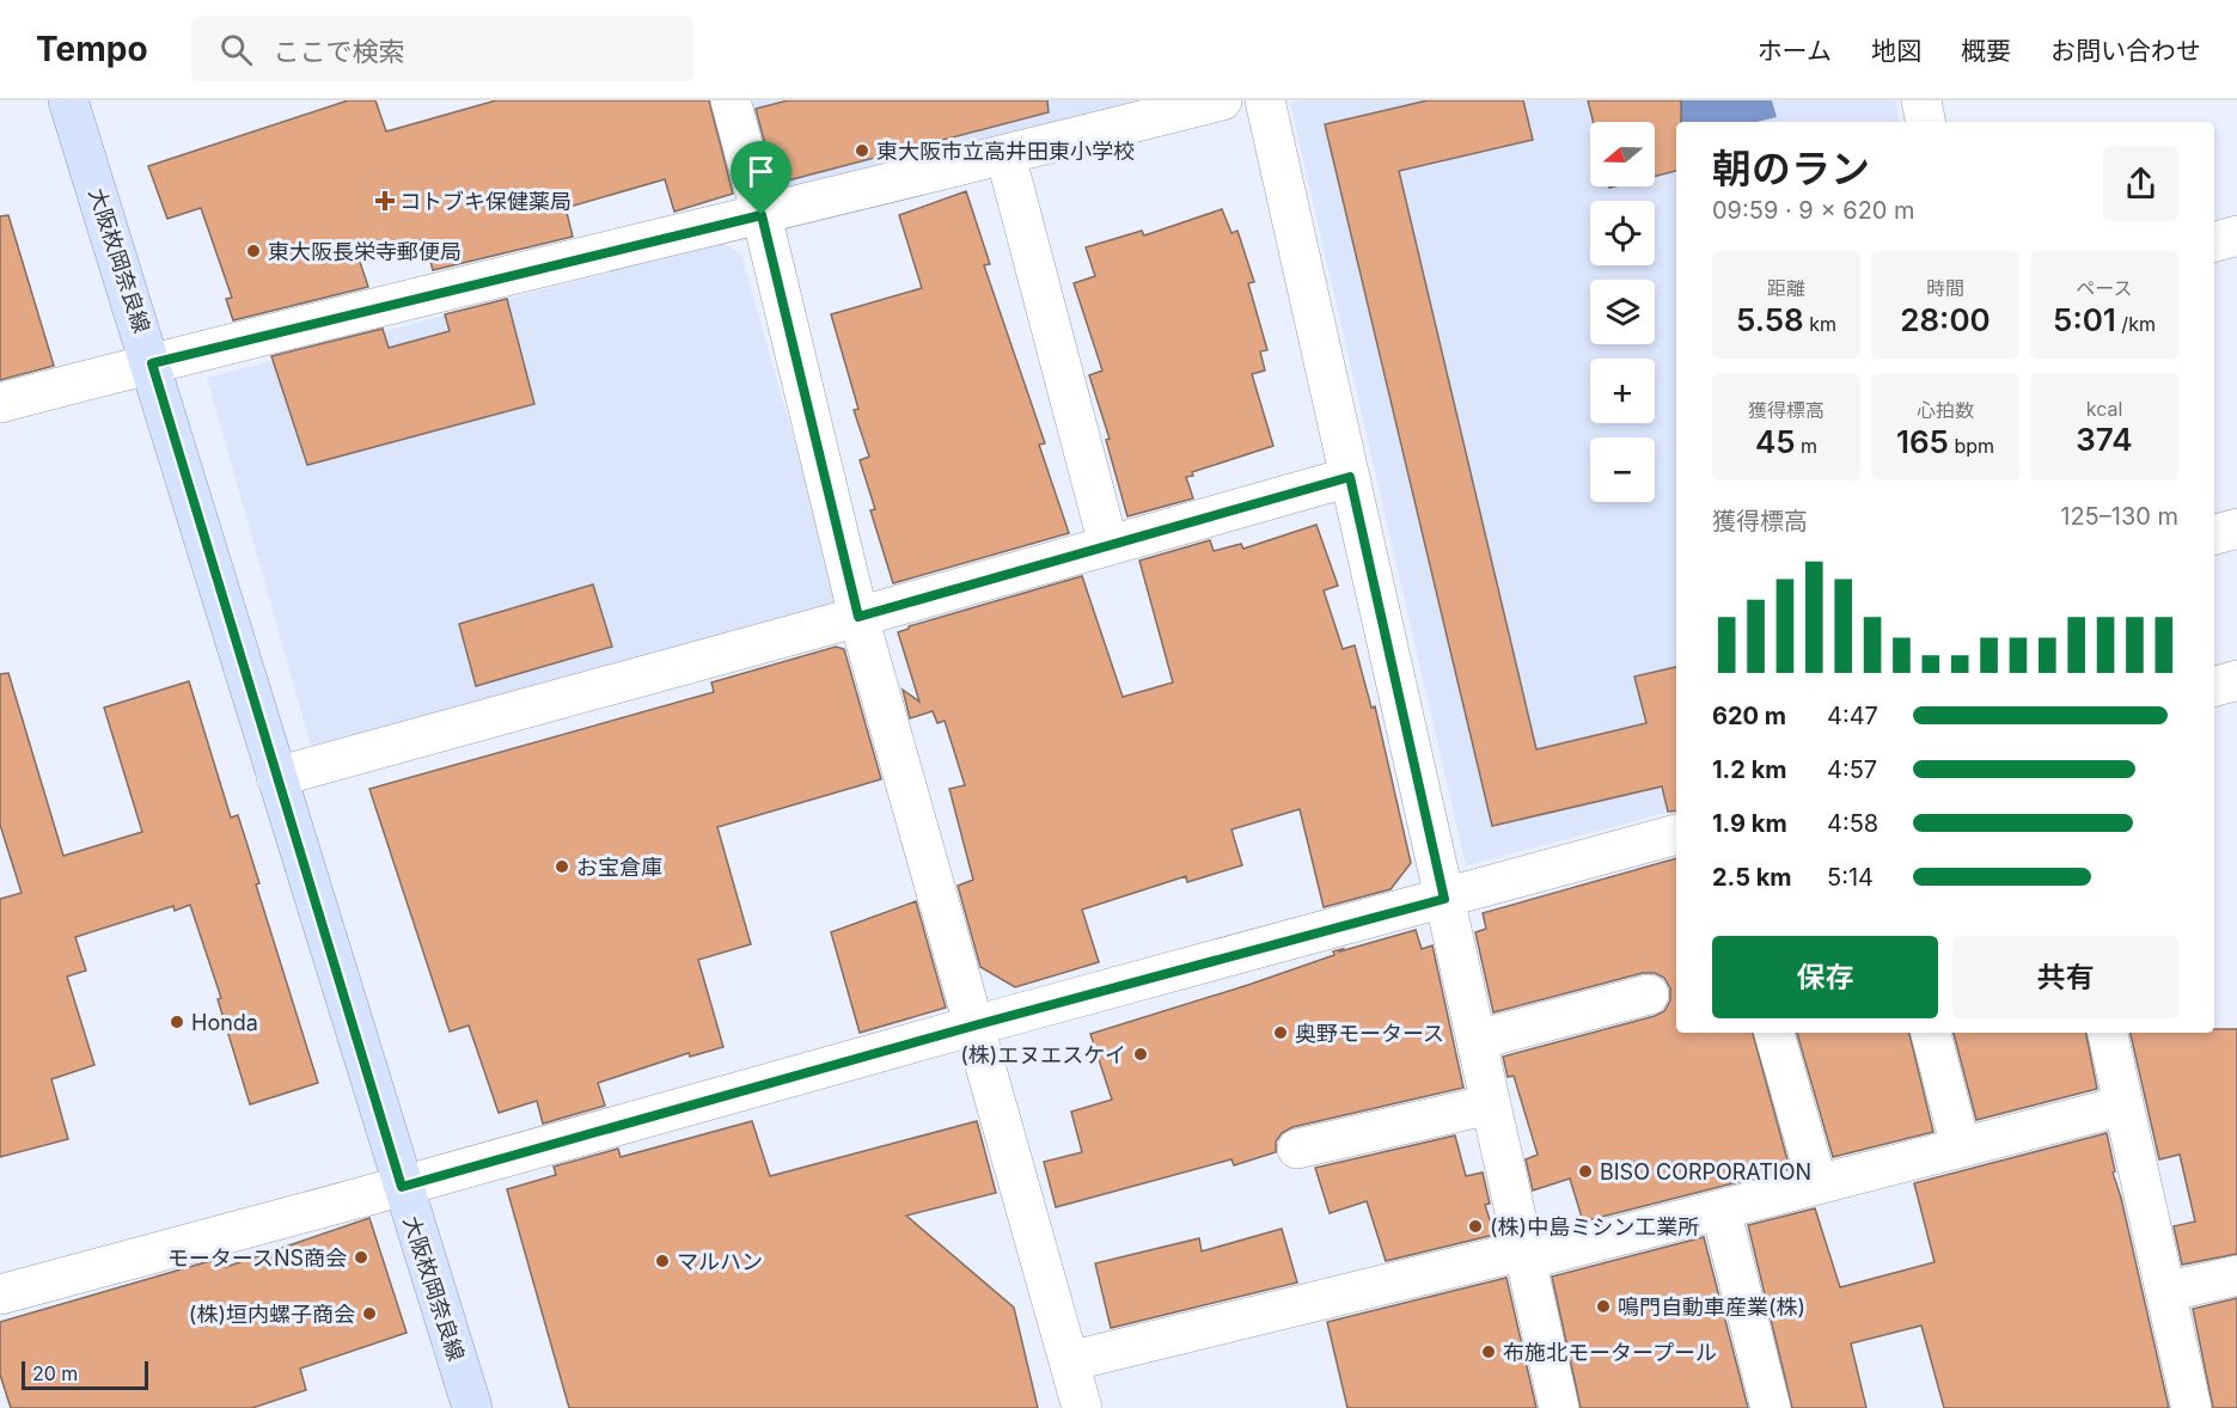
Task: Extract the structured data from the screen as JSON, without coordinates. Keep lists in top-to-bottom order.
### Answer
{
  "streets": {
    "main road": ["大阪枚岡奈良線"]
  },
  "places": {
    "other": [
      "東大阪市立高井田東小学校",
      "東大阪長栄寺郵便局",
      "お宝倉庫",
      "Honda",
      "奥野モータース",
      "(株)エヌエスケイ",
      "BISO CORPORATION",
      "(株)中島ミシン工業所",
      "モータースNS商会",
      "マルハン",
      "鳴門自動車産業(株)",
      "(株)垣内螺子商会",
      "布施北モータープール"
    ],
    "health": ["コトブキ保健薬局"]
  },
  "scale_bar": "20 m",
  "north": "left",
  "page": {
    "header": "Tempo",
    "search": "ここで検索",
    "nav": [
      "ホーム",
      "地図",
      "概要",
      "お問い合わせ"
    ],
    "map_buttons": ["+", "−"],
    "heading": ["朝のラン", "09:59 · 9 × 620 m"],
    "stats": [
      ["距離", "5.58 km"],
      ["時間", "28:00"],
      ["ペース", "5:01 /km"],
      ["獲得標高", "45 m"],
      ["心拍数", "165 bpm"],
      ["kcal", "374"]
    ],
    "chart": ["獲得標高", "125–130 m"],
    "list": [
      {
        "name": "620 m",
        "note": "4:47"
      },
      {
        "name": "1.2 km",
        "note": "4:57"
      },
      {
        "name": "1.9 km",
        "note": "4:58"
      },
      {
        "name": "2.5 km",
        "note": "5:14"
      }
    ],
    "buttons": ["保存", "共有"],
    "scale": "20 m"
  }
}
